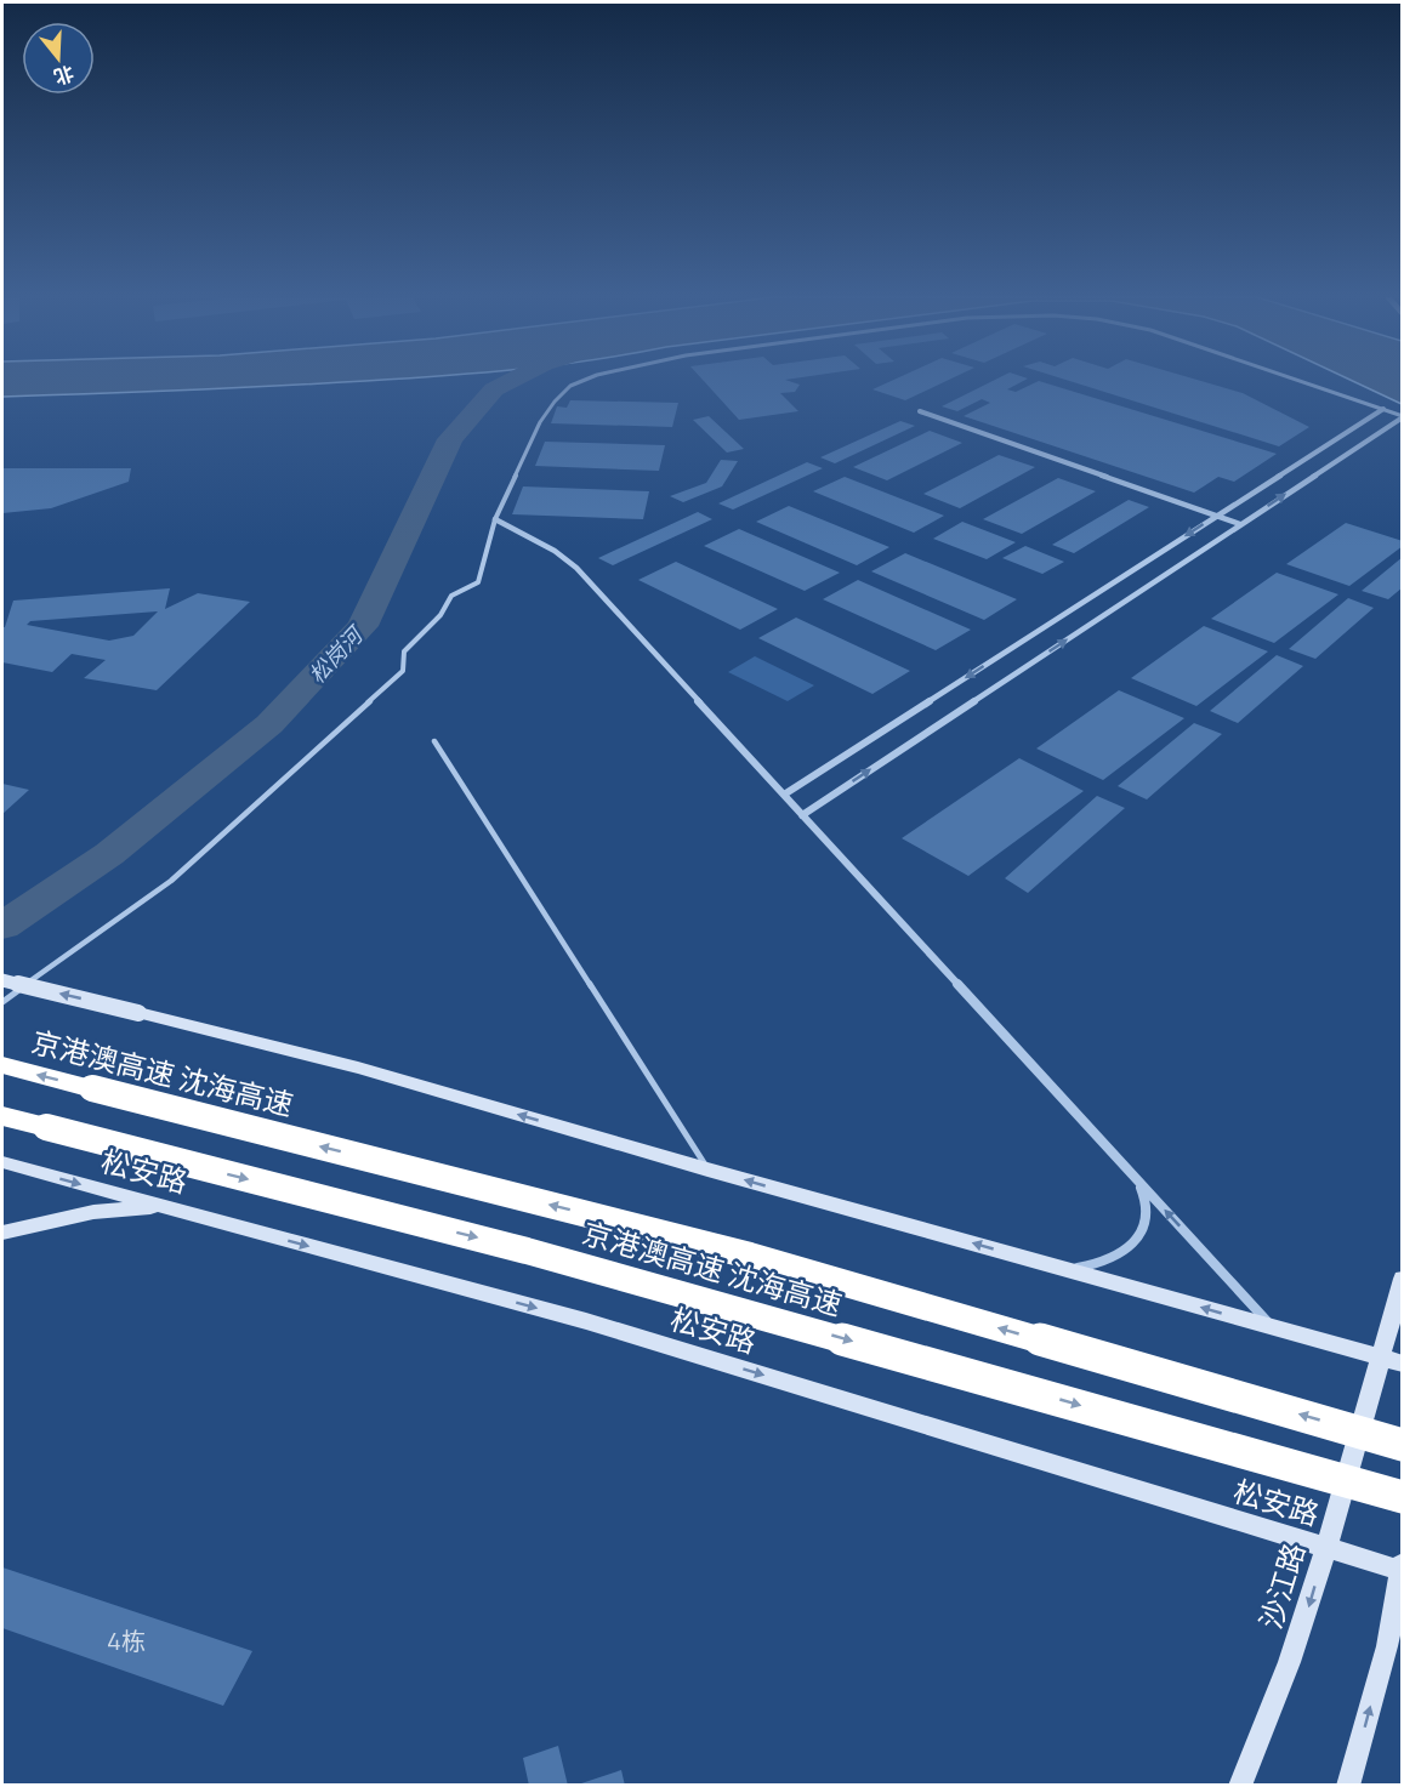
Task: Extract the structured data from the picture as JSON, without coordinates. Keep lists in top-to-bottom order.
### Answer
{
  "streets": {
    "highway": ["京港澳高速 沈海高速"],
    "main road": ["松安路", "沙江路"]
  },
  "crossings": [
    ["松安路", "沙江路"]
  ],
  "one_way": ["松安路"],
  "water": ["松岗河"],
  "house_numbers": ["4栋"],
  "north": "bottom"
}
